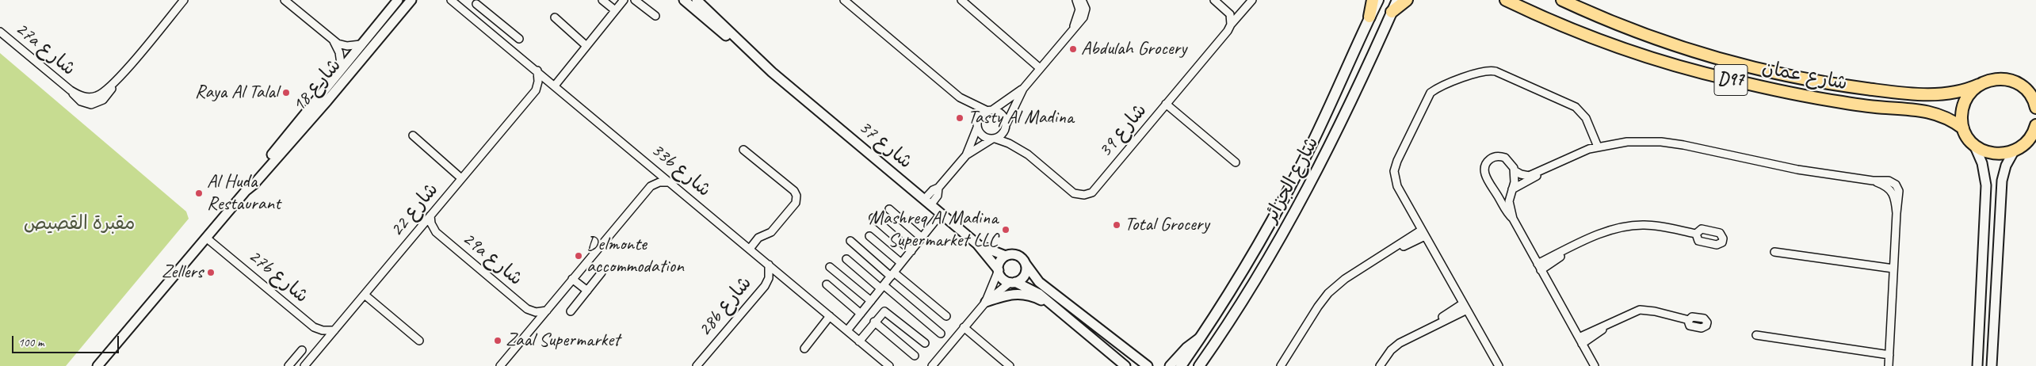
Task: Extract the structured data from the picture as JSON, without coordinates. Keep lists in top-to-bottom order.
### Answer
{
  "streets": {
    "main road": ["شارع عمان", "D97", "شارع الجزائر"],
    "street": [
      "27a شارع",
      "شارع 18",
      "شارع 39",
      "شارع 37",
      "33b شارع",
      "شارع 22",
      "29a شارع",
      "27b شارع",
      "28b شارع"
    ]
  },
  "crossings": [
    ["شارع 18", "27b شارع"],
    ["33b شارع", "شارع 22"],
    ["33b شارع", "28b شارع"],
    ["شارع 22", "29a شارع"],
    ["شارع 22", "27b شارع"]
  ],
  "parks": ["مقبرة القصيص"],
  "places": [
    "Abdulah Grocery",
    "Raya Al Talal",
    "Tasty Al Madina",
    "Al Huda Restaurant",
    "Total Grocery",
    "Mashreq Al Madina Supermarket LLC",
    "Delmonte accommodation",
    "Zellers",
    "Zaal Supermarket"
  ],
  "scale_bar": "100 m"
}
